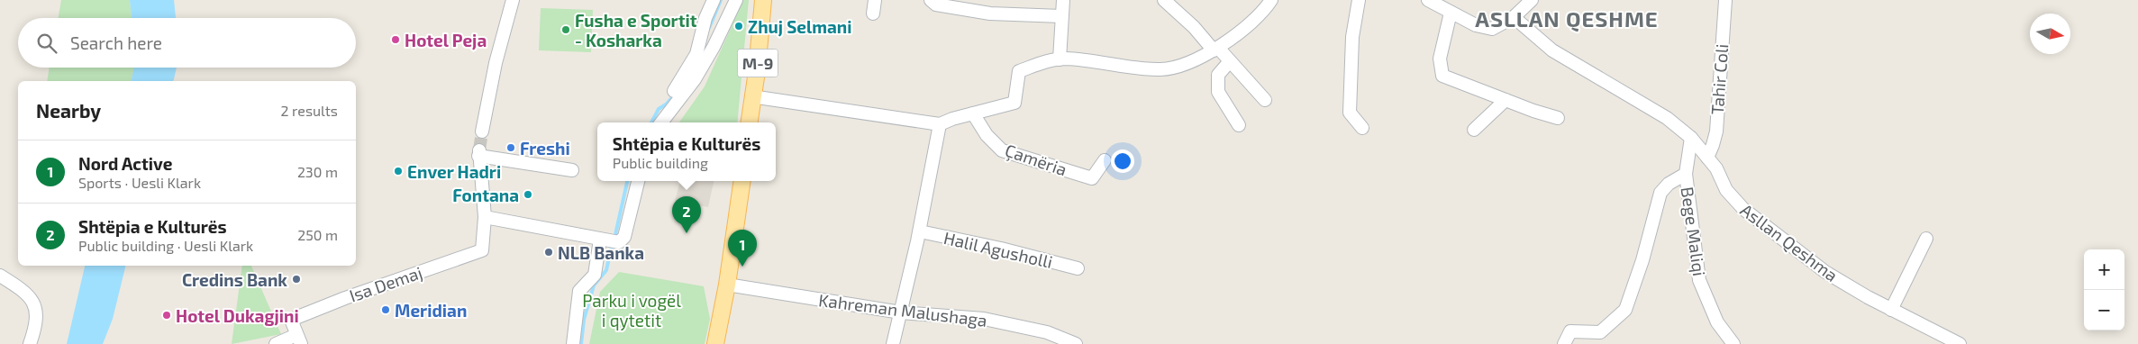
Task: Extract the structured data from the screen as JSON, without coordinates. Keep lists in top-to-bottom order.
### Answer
{
  "streets": {
    "main road": ["M-9"],
    "street": [
      "Tahir Coli",
      "Çamëria",
      "Bege Maliqi",
      "Asllan Qeshma",
      "Halil Agusholli",
      "Isa Demaj",
      "Kahreman Malushaga"
    ]
  },
  "crossings": [
    ["Tahir Coli", "Asllan Qeshma"],
    ["Bege Maliqi", "Asllan Qeshma"],
    ["Halil Agusholli", "Kahreman Malushaga"]
  ],
  "districts": ["ASLLAN QESHME"],
  "parks": ["Parku i vogël i qytetit"],
  "places": [
    "Zhuj Selmani",
    "Fusha e Sportit - Kosharka",
    "Hotel Peja",
    "Freshi",
    "Enver Hadri",
    "Fontana",
    "NLB Banka",
    "Credins Bank",
    "Meridian",
    "Hotel Dukagjini"
  ],
  "north": "right",
  "page": {
    "search": "Search here",
    "heading": ["Nearby", "2 results"],
    "popup": ["Shtëpia e Kulturës", "Public building"],
    "list": [
      {
        "mark": "1",
        "name": "Nord Active",
        "note": "Sports · Uesli Klark",
        "value": "230 m"
      },
      {
        "mark": "2",
        "name": "Shtëpia e Kulturës",
        "note": "Public building · Uesli Klark",
        "value": "250 m"
      }
    ],
    "pins": ["2", "1"],
    "map_buttons": ["+", "−"]
  }
}
